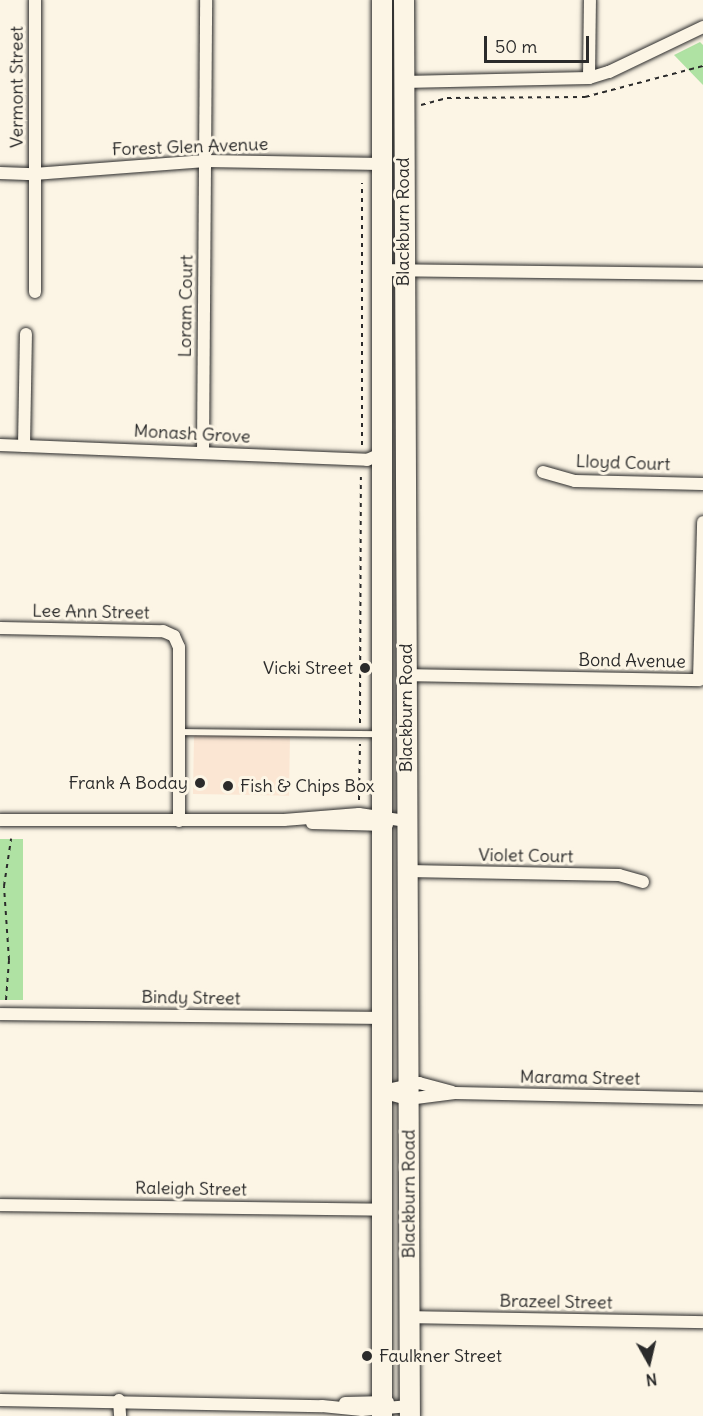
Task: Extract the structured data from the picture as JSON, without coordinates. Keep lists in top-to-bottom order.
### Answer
{
  "streets": {
    "main road": ["Blackburn Road"],
    "street": [
      "Vermont Street",
      "Forest Glen Avenue",
      "Loram Court",
      "Monash Grove",
      "Lloyd Court",
      "Lee Ann Street",
      "Bond Avenue",
      "Violet Court",
      "Bindy Street",
      "Marama Street",
      "Raleigh Street",
      "Brazeel Street"
    ]
  },
  "crossings": [
    ["Vermont Street", "Forest Glen Avenue"],
    ["Forest Glen Avenue", "Blackburn Road"],
    ["Forest Glen Avenue", "Loram Court"],
    ["Blackburn Road", "Monash Grove"],
    ["Blackburn Road", "Bond Avenue"],
    ["Blackburn Road", "Violet Court"],
    ["Blackburn Road", "Bindy Street"],
    ["Blackburn Road", "Marama Street"],
    ["Blackburn Road", "Raleigh Street"],
    ["Blackburn Road", "Brazeel Street"],
    ["Loram Court", "Monash Grove"]
  ],
  "places": [
    "Vicki Street",
    "Frank A Boday",
    "Fish & Chips Box",
    "Faulkner Street"
  ],
  "scale_bar": "50 m",
  "north": "bottom"
}
